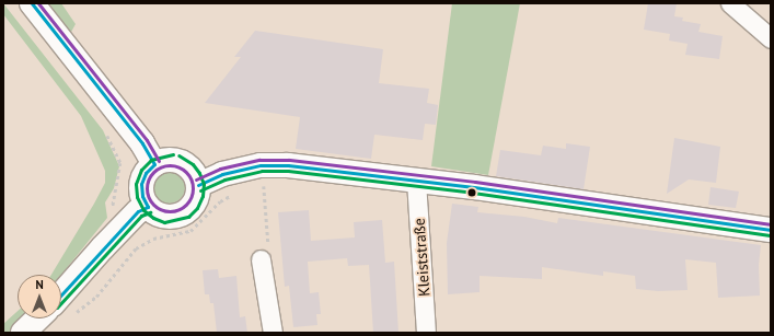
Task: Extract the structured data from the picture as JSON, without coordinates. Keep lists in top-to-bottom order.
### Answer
{
  "streets": {
    "street": ["Kleiststraße"]
  },
  "north": "top"
}
